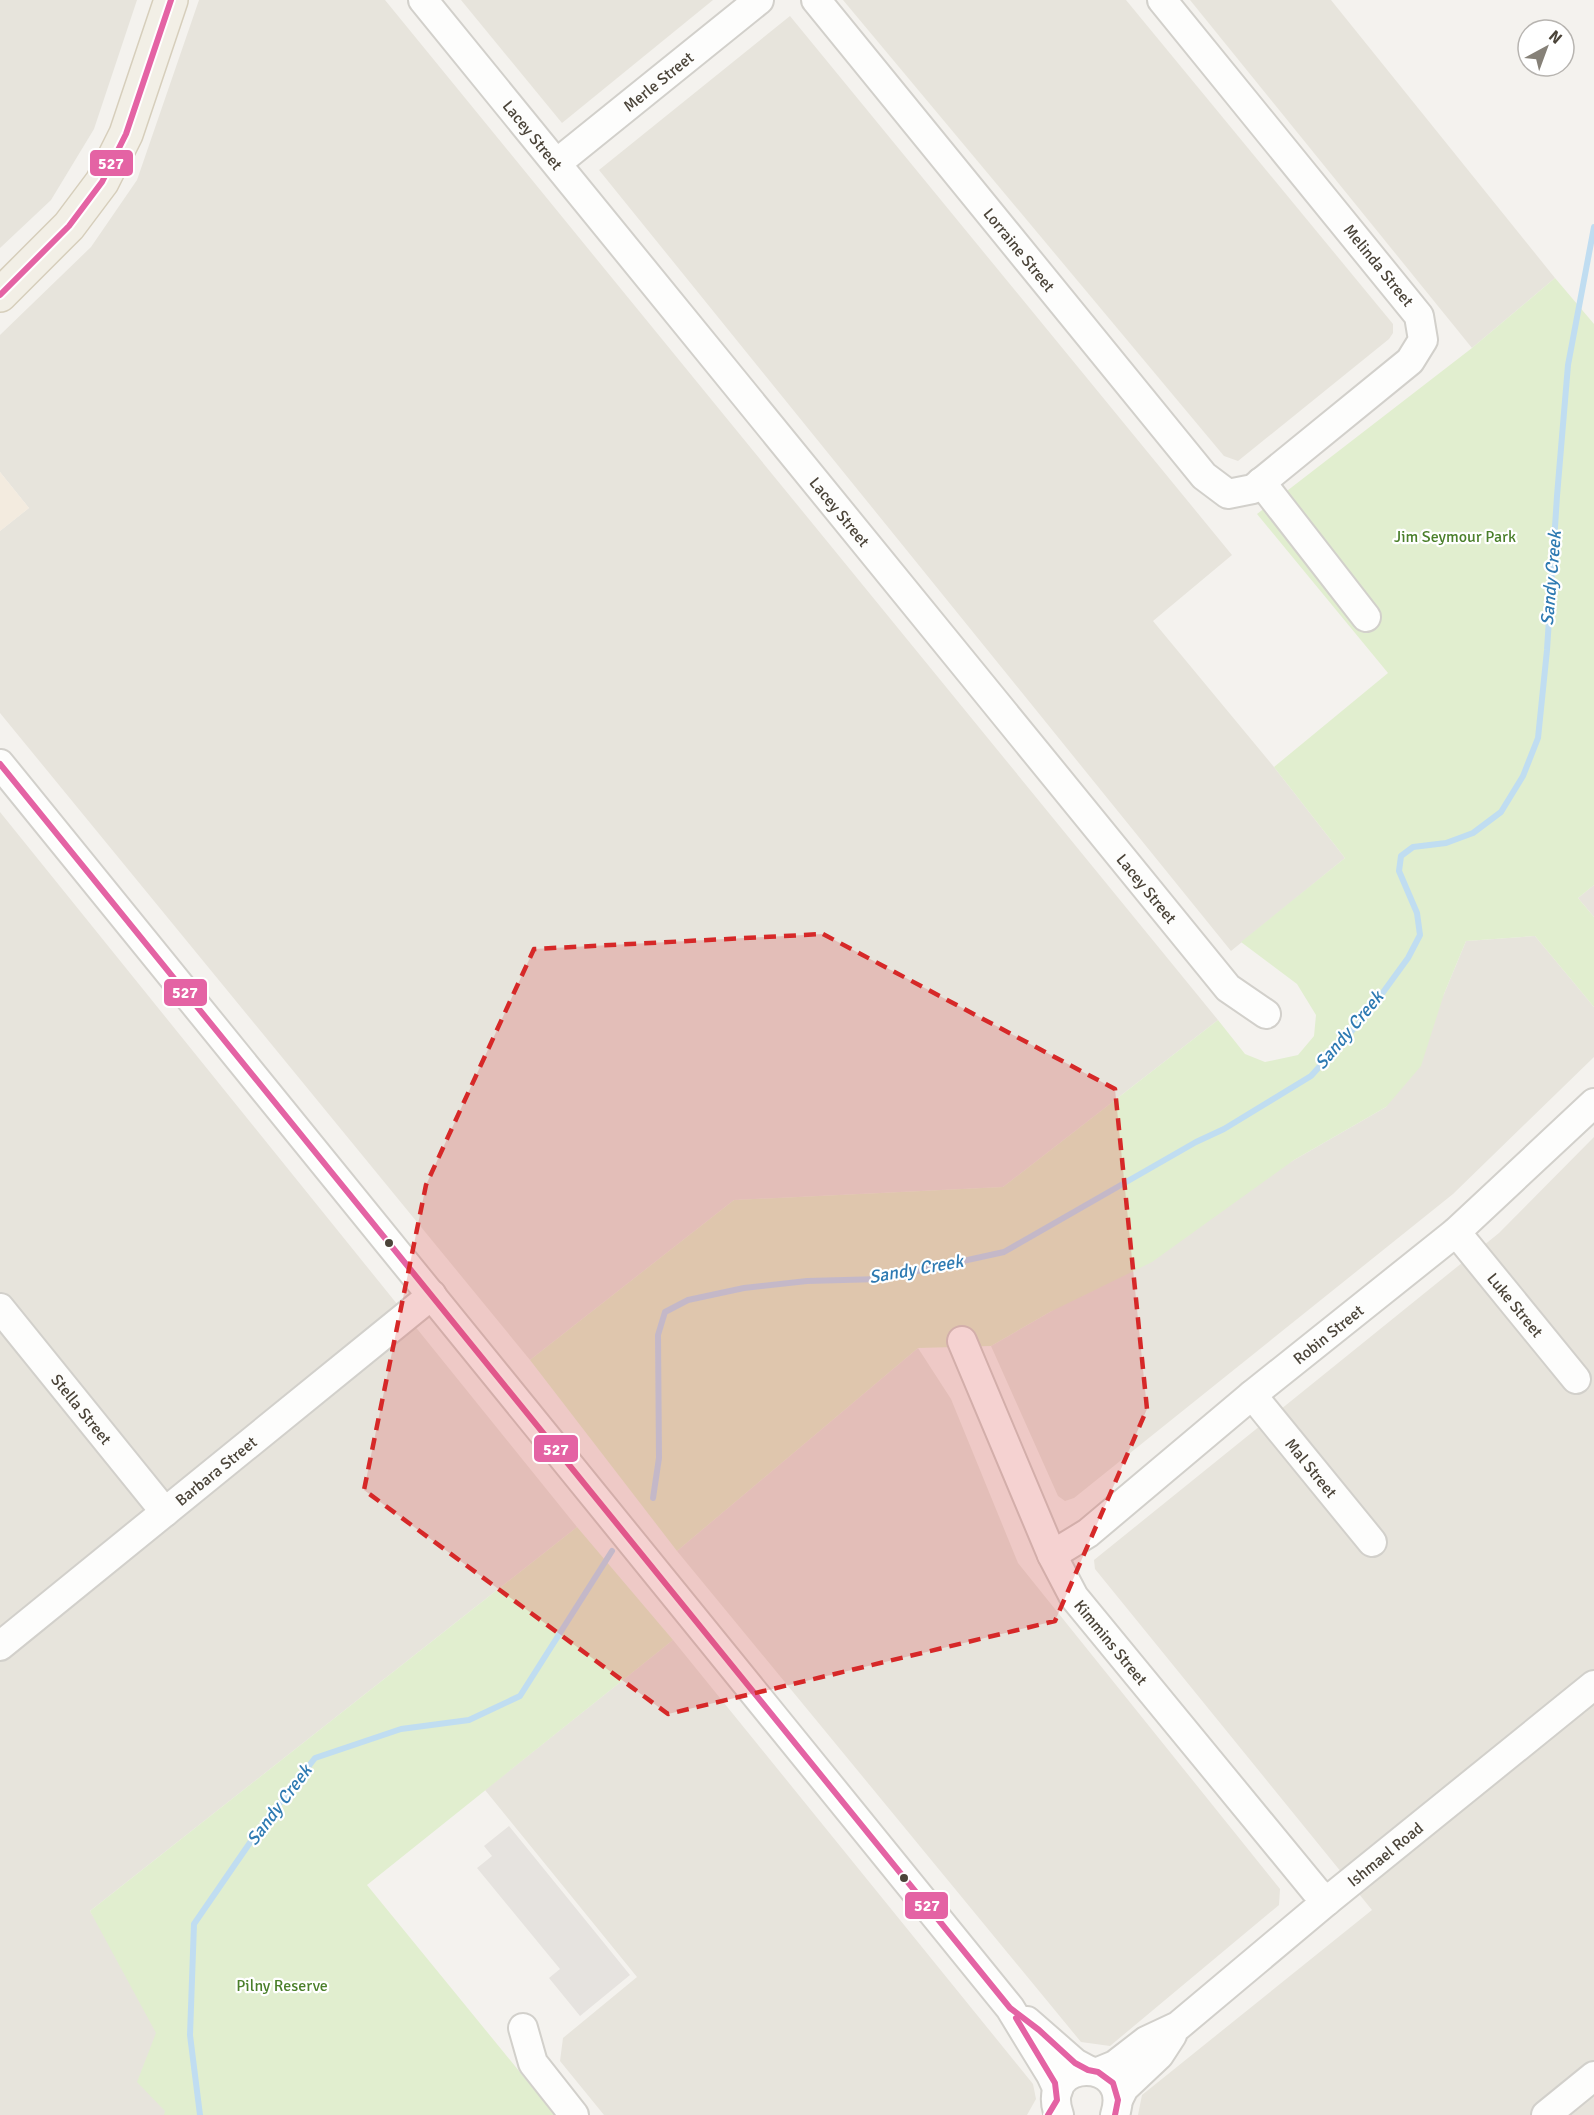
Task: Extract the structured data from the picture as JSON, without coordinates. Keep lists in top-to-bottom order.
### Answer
{
  "streets": {
    "street": [
      "Merle Street",
      "Lacey Street",
      "Lorraine Street",
      "Melinda Street",
      "Luke Street",
      "Robin Street",
      "Stella Street",
      "Mal Street",
      "Barbara Street",
      "Kimmins Street",
      "Ishmael Road"
    ]
  },
  "crossings": [
    ["Merle Street", "Lacey Street"],
    ["Lorraine Street", "Melinda Street"],
    ["Luke Street", "Robin Street"],
    ["Robin Street", "Mal Street"],
    ["Robin Street", "Kimmins Street"],
    ["Stella Street", "Barbara Street"],
    ["Kimmins Street", "Ishmael Road"]
  ],
  "water": ["Sandy Creek"],
  "parks": ["Jim Seymour Park", "Pilny Reserve"],
  "lines": ["transit line 527"],
  "north": "top right"
}
